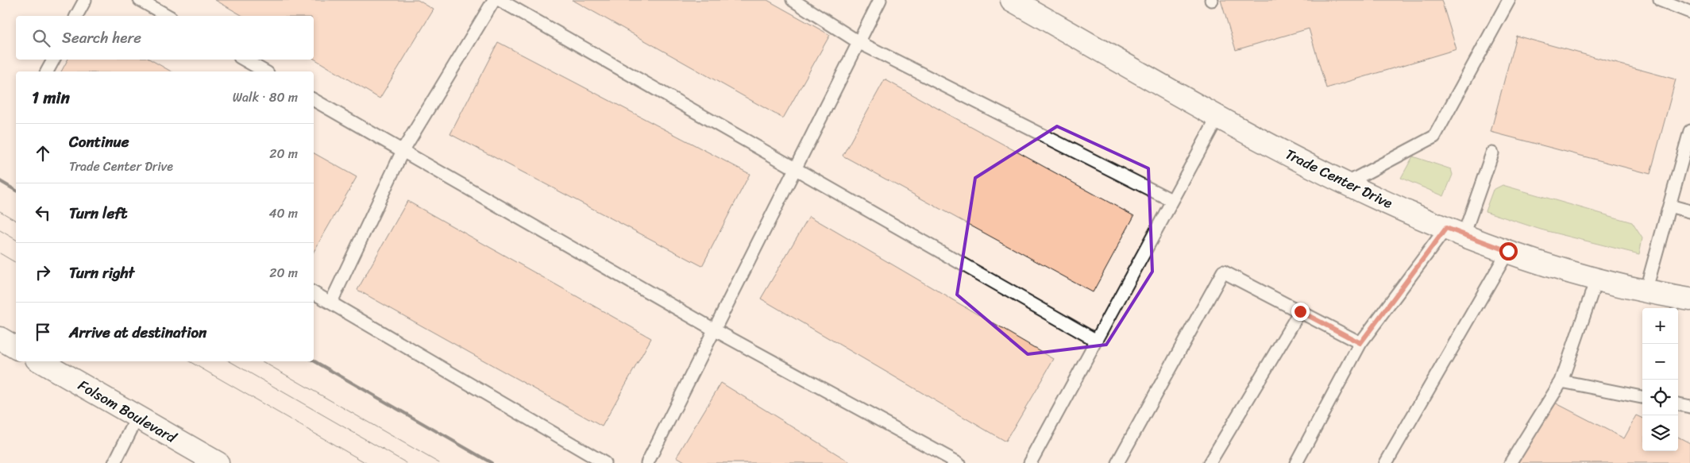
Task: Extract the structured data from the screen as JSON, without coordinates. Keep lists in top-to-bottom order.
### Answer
{
  "streets": {
    "street": ["Trade Center Drive", "Folsom Boulevard"]
  },
  "page": {
    "search": "Search here",
    "heading": ["1 min", "Walk · 80 m"],
    "list": [
      ["Continue", "Trade Center Drive", "20 m"],
      ["Turn left", "40 m"],
      ["Turn right", "20 m"],
      "Arrive at destination"
    ],
    "map_buttons": ["+", "−"]
  }
}
